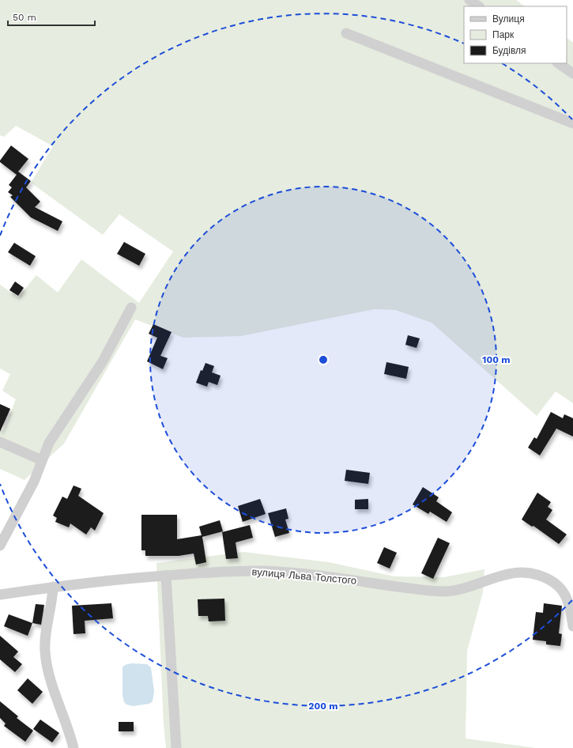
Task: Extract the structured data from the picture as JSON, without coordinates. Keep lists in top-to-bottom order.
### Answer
{
  "streets": {
    "street": ["вулиця Льва Толстого"]
  },
  "legend": ["Вулиця", "Парк", "Будівля"],
  "scale_bar": "50 m",
  "rings": ["100 m", "200 m"]
}
